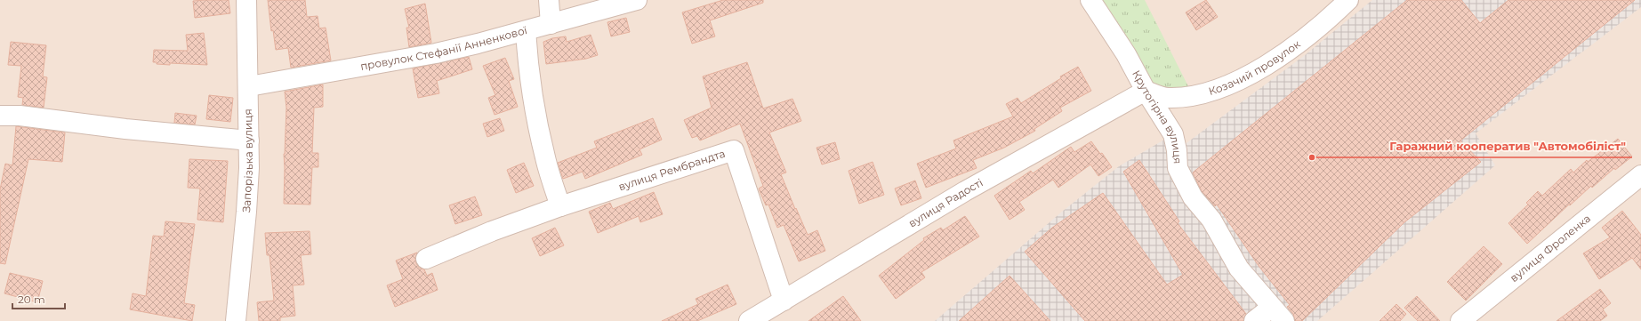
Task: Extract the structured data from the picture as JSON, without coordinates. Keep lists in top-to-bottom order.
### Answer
{
  "streets": {
    "street": [
      "провулок Стефанії Анненкової",
      "Козачий провулок",
      "Крутогірна вулиця",
      "Запорізька вулиця",
      "вулиця Рембрандта",
      "вулиця Радості",
      "вулиця Фроленка"
    ]
  },
  "crossings": [
    ["провулок Стефанії Анненкової", "Запорізька вулиця"],
    ["Козачий провулок", "Крутогірна вулиця"],
    ["Козачий провулок", "вулиця Радості"],
    ["Крутогірна вулиця", "вулиця Радості"],
    ["вулиця Рембрандта", "вулиця Радості"]
  ],
  "places": ["Гаражний кооператив \"Автомобіліст\""],
  "scale_bar": "20 m"
}
